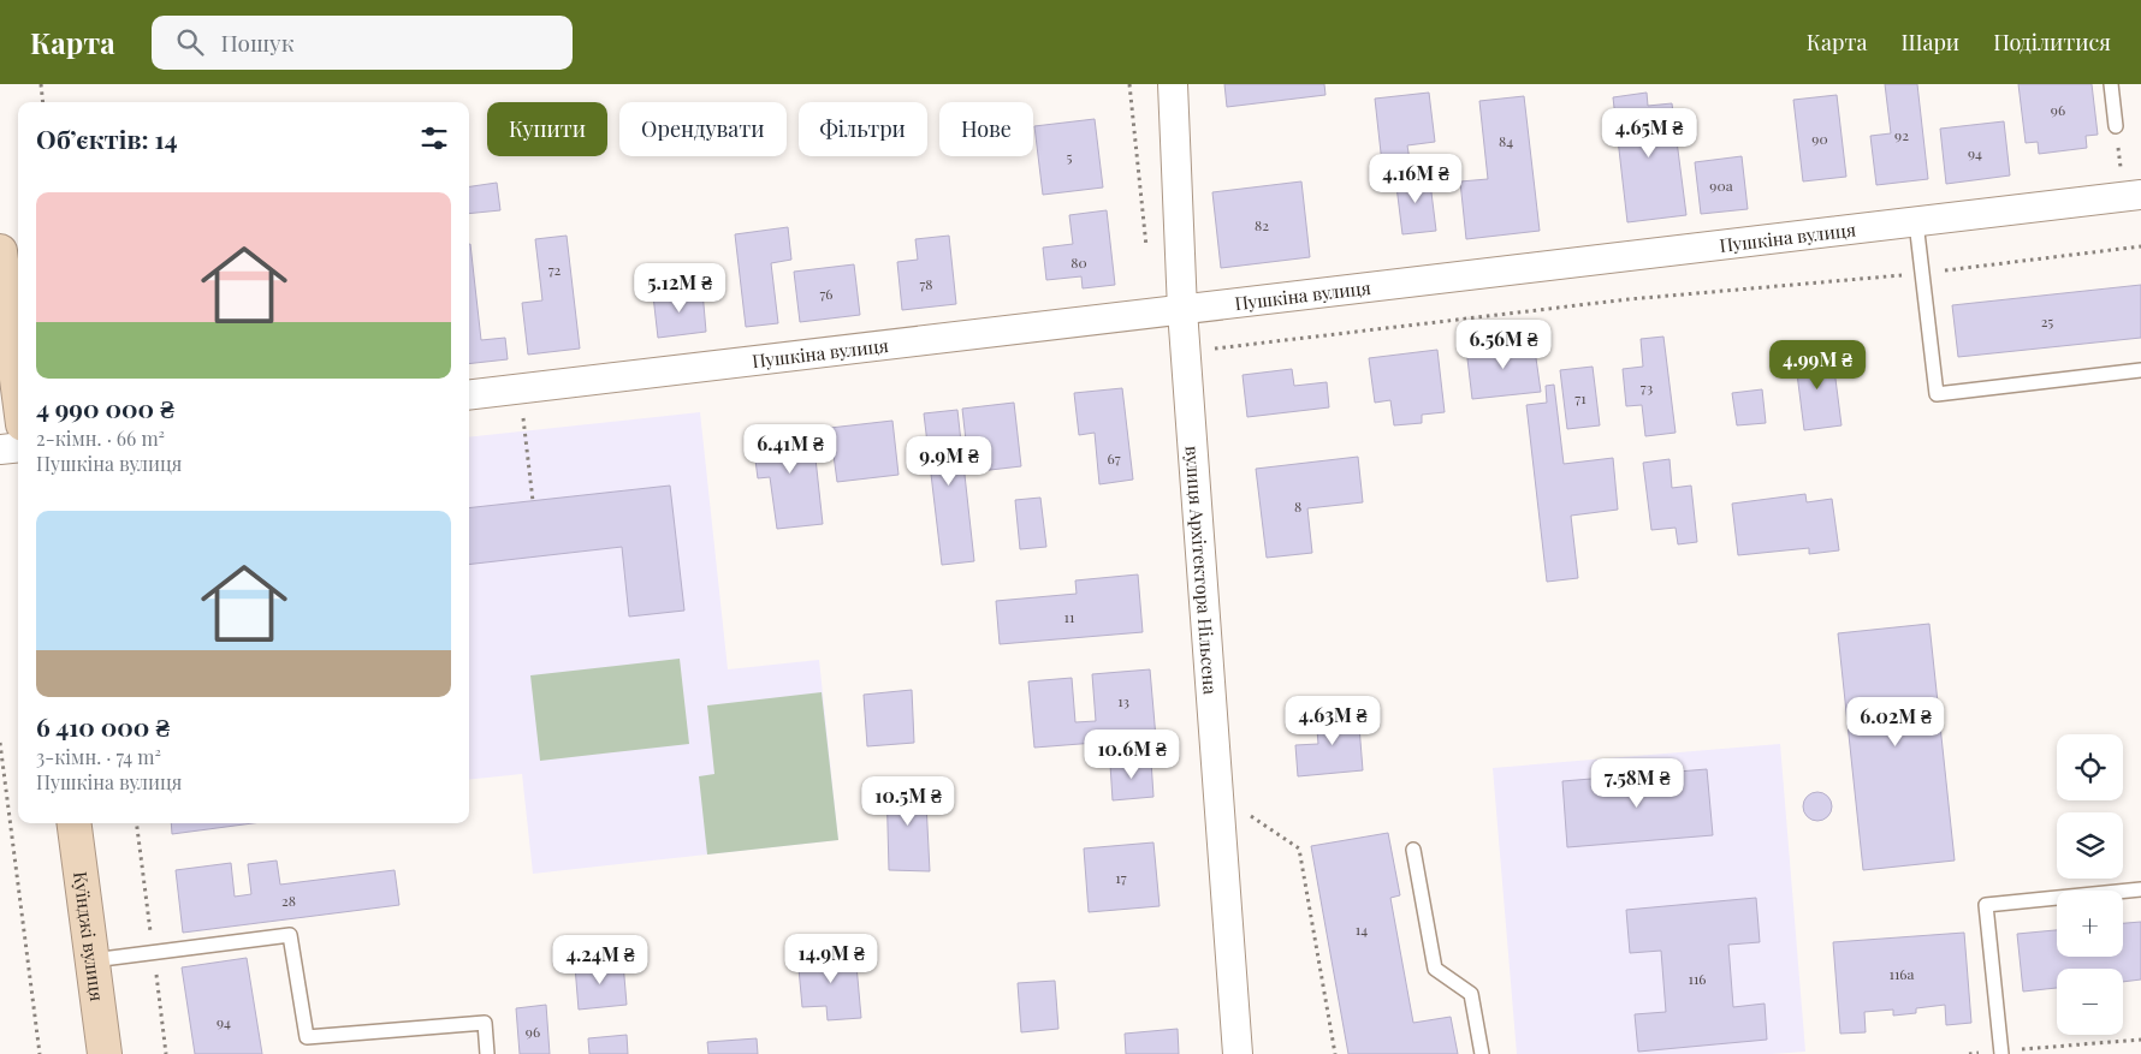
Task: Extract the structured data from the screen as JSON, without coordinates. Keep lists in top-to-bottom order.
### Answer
{
  "streets": {
    "street": ["Пушкіна вулиця", "вулиця Архітектора Нільсена", "Куїнджі вулиця"]
  },
  "crossings": [
    ["Пушкіна вулиця", "вулиця Архітектора Нільсена"]
  ],
  "house_numbers": [
    "96",
    "92",
    "90",
    "84",
    "94",
    "5",
    "90а",
    "82",
    "80",
    "72",
    "78",
    "76",
    "25",
    "73",
    "71",
    "67",
    "8",
    "11",
    "13",
    "17",
    "28",
    "14",
    "116а",
    "116",
    "94",
    "96"
  ],
  "page": {
    "header": "Карта",
    "search": "Пошук",
    "nav": ["Карта", "Шари", "Поділитися"],
    "chip": [
      "Купити",
      "Орендувати",
      "Фільтри",
      "Нове"
    ],
    "heading": "Об’єктів: 14",
    "price": [
      "4.65M ₴",
      "4.16M ₴",
      "5.12M ₴",
      "6.56M ₴",
      "4.99M ₴",
      "6.41M ₴",
      "9.9M ₴",
      "4.63M ₴",
      "6.02M ₴",
      "10.6M ₴",
      "7.58M ₴",
      "10.5M ₴",
      "14.9M ₴",
      "4.24M ₴"
    ],
    "list": [
      {
        "name": "4 990 000 ₴",
        "note": "2-кімн. · 66 m² · Пушкіна вулиця"
      },
      {
        "name": "6 410 000 ₴",
        "note": "3-кімн. · 74 m² · Пушкіна вулиця"
      }
    ],
    "map_buttons": ["+", "−"]
  }
}
